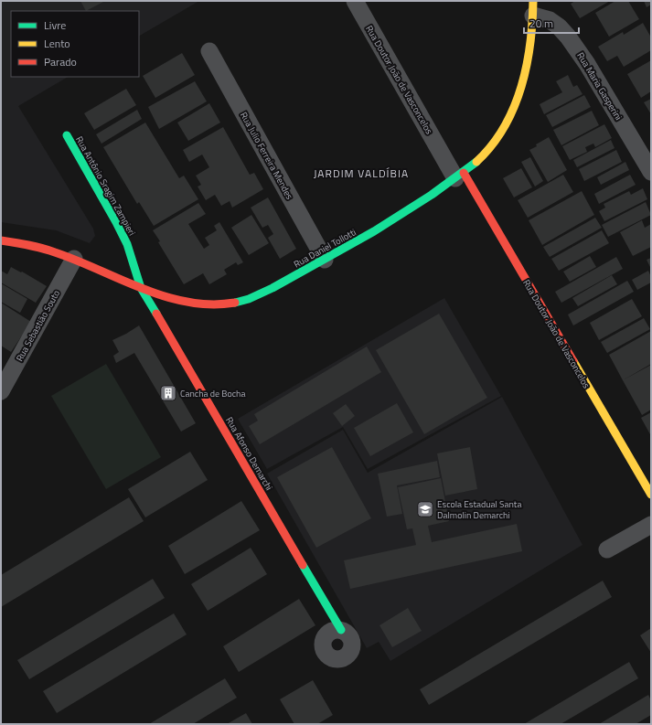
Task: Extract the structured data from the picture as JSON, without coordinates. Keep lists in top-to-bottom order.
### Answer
{
  "streets": {
    "street": [
      "Rua Doutor João de Vasconcelos",
      "Rua Maria Gasperini",
      "Rua Julio Ferreira Mendes",
      "Rua Antônio Sragim Zampieri",
      "Rua Daniel Tollotti",
      "Rua Sebastião Souto",
      "Rua Afonso Demarchi"
    ]
  },
  "crossings": [
    ["Rua Doutor João de Vasconcelos", "Rua Daniel Tollotti"],
    ["Rua Maria Gasperini", "Rua Daniel Tollotti"],
    ["Rua Julio Ferreira Mendes", "Rua Daniel Tollotti"],
    ["Rua Antônio Sragim Zampieri", "Rua Daniel Tollotti"],
    ["Rua Antônio Sragim Zampieri", "Rua Afonso Demarchi"],
    ["Rua Daniel Tollotti", "Rua Sebastião Souto"],
    ["Rua Daniel Tollotti", "Rua Afonso Demarchi"]
  ],
  "districts": ["JARDIM VALDÍBIA"],
  "places": {
    "building": ["Cancha de Bocha"],
    "school or university": ["Escola Estadual Santa Dalmolin Demarchi"]
  },
  "legend": ["Livre", "Lento", "Parado"],
  "scale_bar": "20 m"
}
